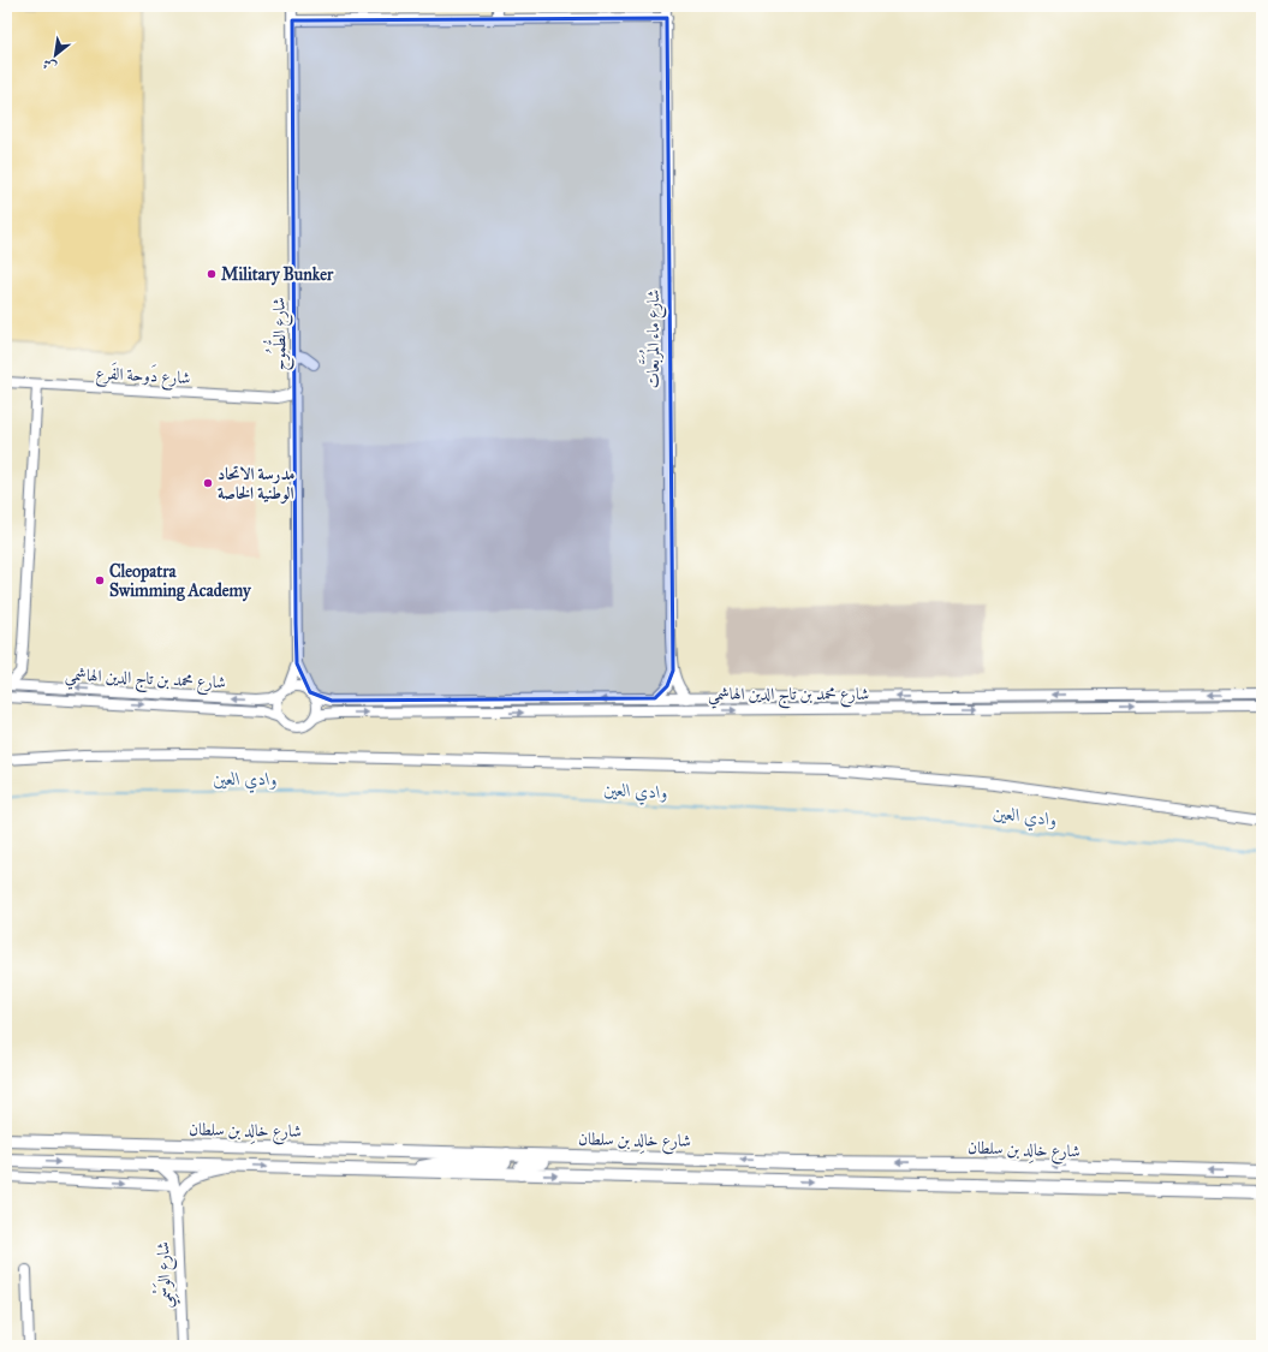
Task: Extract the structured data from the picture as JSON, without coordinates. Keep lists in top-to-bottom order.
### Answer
{
  "streets": {
    "main road": ["شارع خالِد بن سلطان"],
    "street": [
      "شارع الطُّمُوح",
      "شارع ماء المُرَبَّعات",
      "شارع دَوحة الفَرع",
      "شارع محمد بن تاج الدين الهاشمي",
      "شارع الوَسْمِي"
    ]
  },
  "crossings": [
    ["شارع الطُّمُوح", "شارع دَوحة الفَرع"],
    ["شارع الطُّمُوح", "شارع محمد بن تاج الدين الهاشمي"],
    ["شارع ماء المُرَبَّعات", "شارع محمد بن تاج الدين الهاشمي"]
  ],
  "water": ["وادي العين"],
  "places": ["Military Bunker", "مدرسة الاتحاد الوطنية الخاصة", "Cleopatra Swimming Academy"],
  "north": "bottom left"
}
